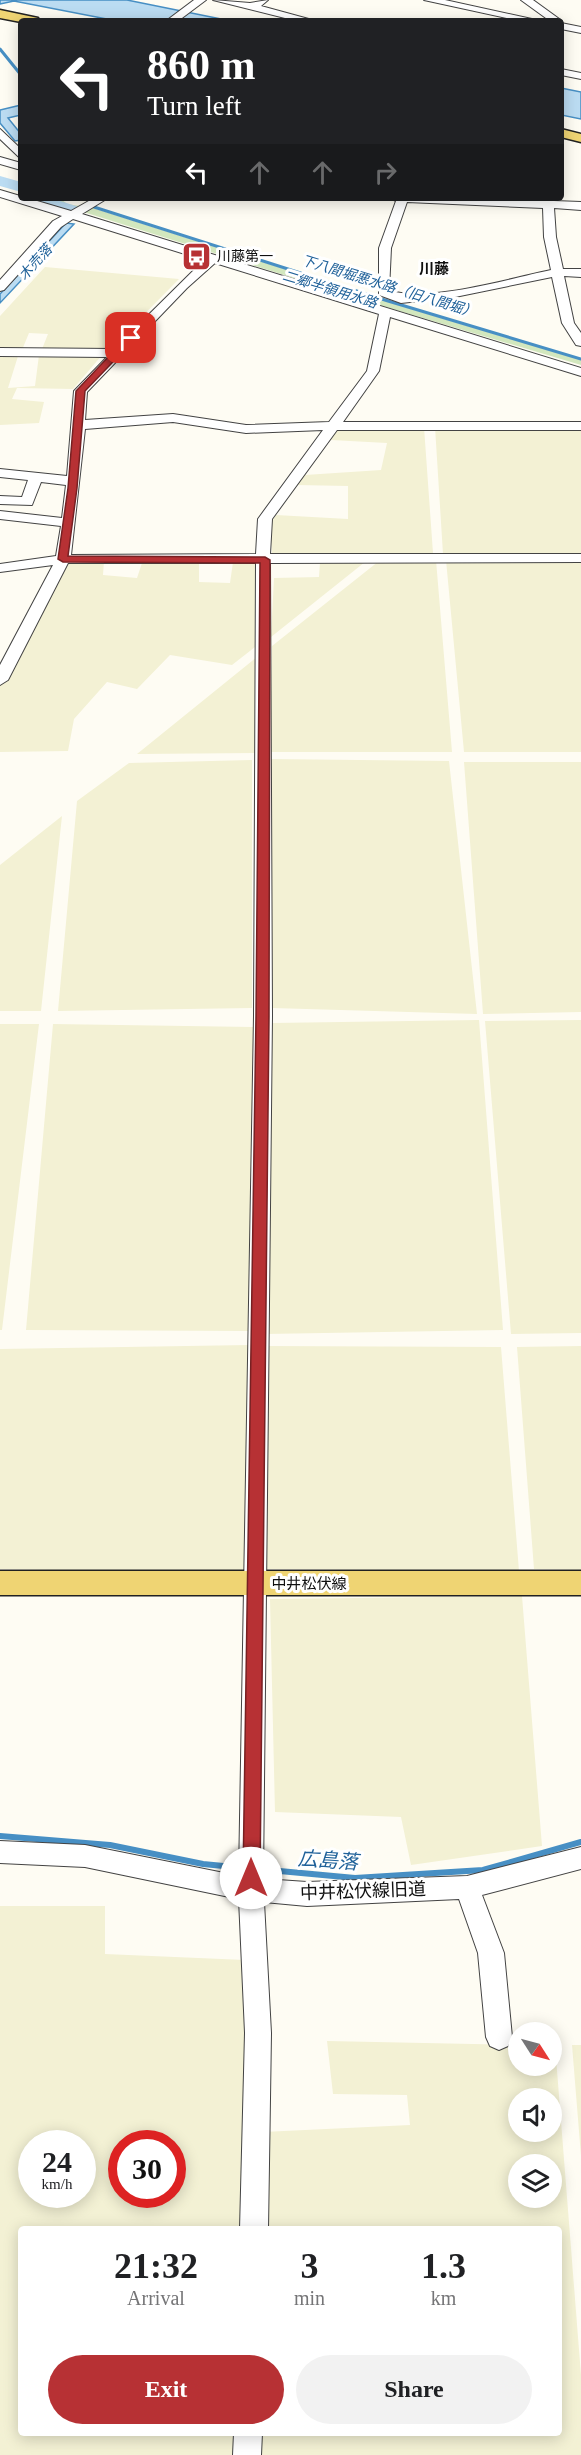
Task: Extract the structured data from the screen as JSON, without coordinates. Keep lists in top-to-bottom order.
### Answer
{
  "streets": {
    "main road": ["中井松伏線"],
    "street": ["中井松伏線旧道"]
  },
  "districts": ["川藤"],
  "water": [
    "木売落",
    "下八間堀悪水路（旧八間堀）",
    "二郷半領用水路",
    "広島落"
  ],
  "places": {
    "bus stop": ["川藤第一"]
  },
  "north": "bottom right",
  "page": {
    "turn": ["860 m", "Turn left"],
    "speed": "24 km/h",
    "limit": "30",
    "eta": [
      "21:32",
      "Arrival",
      "3",
      "min",
      "1.3",
      "km"
    ],
    "buttons": ["Exit", "Share"]
  }
}
